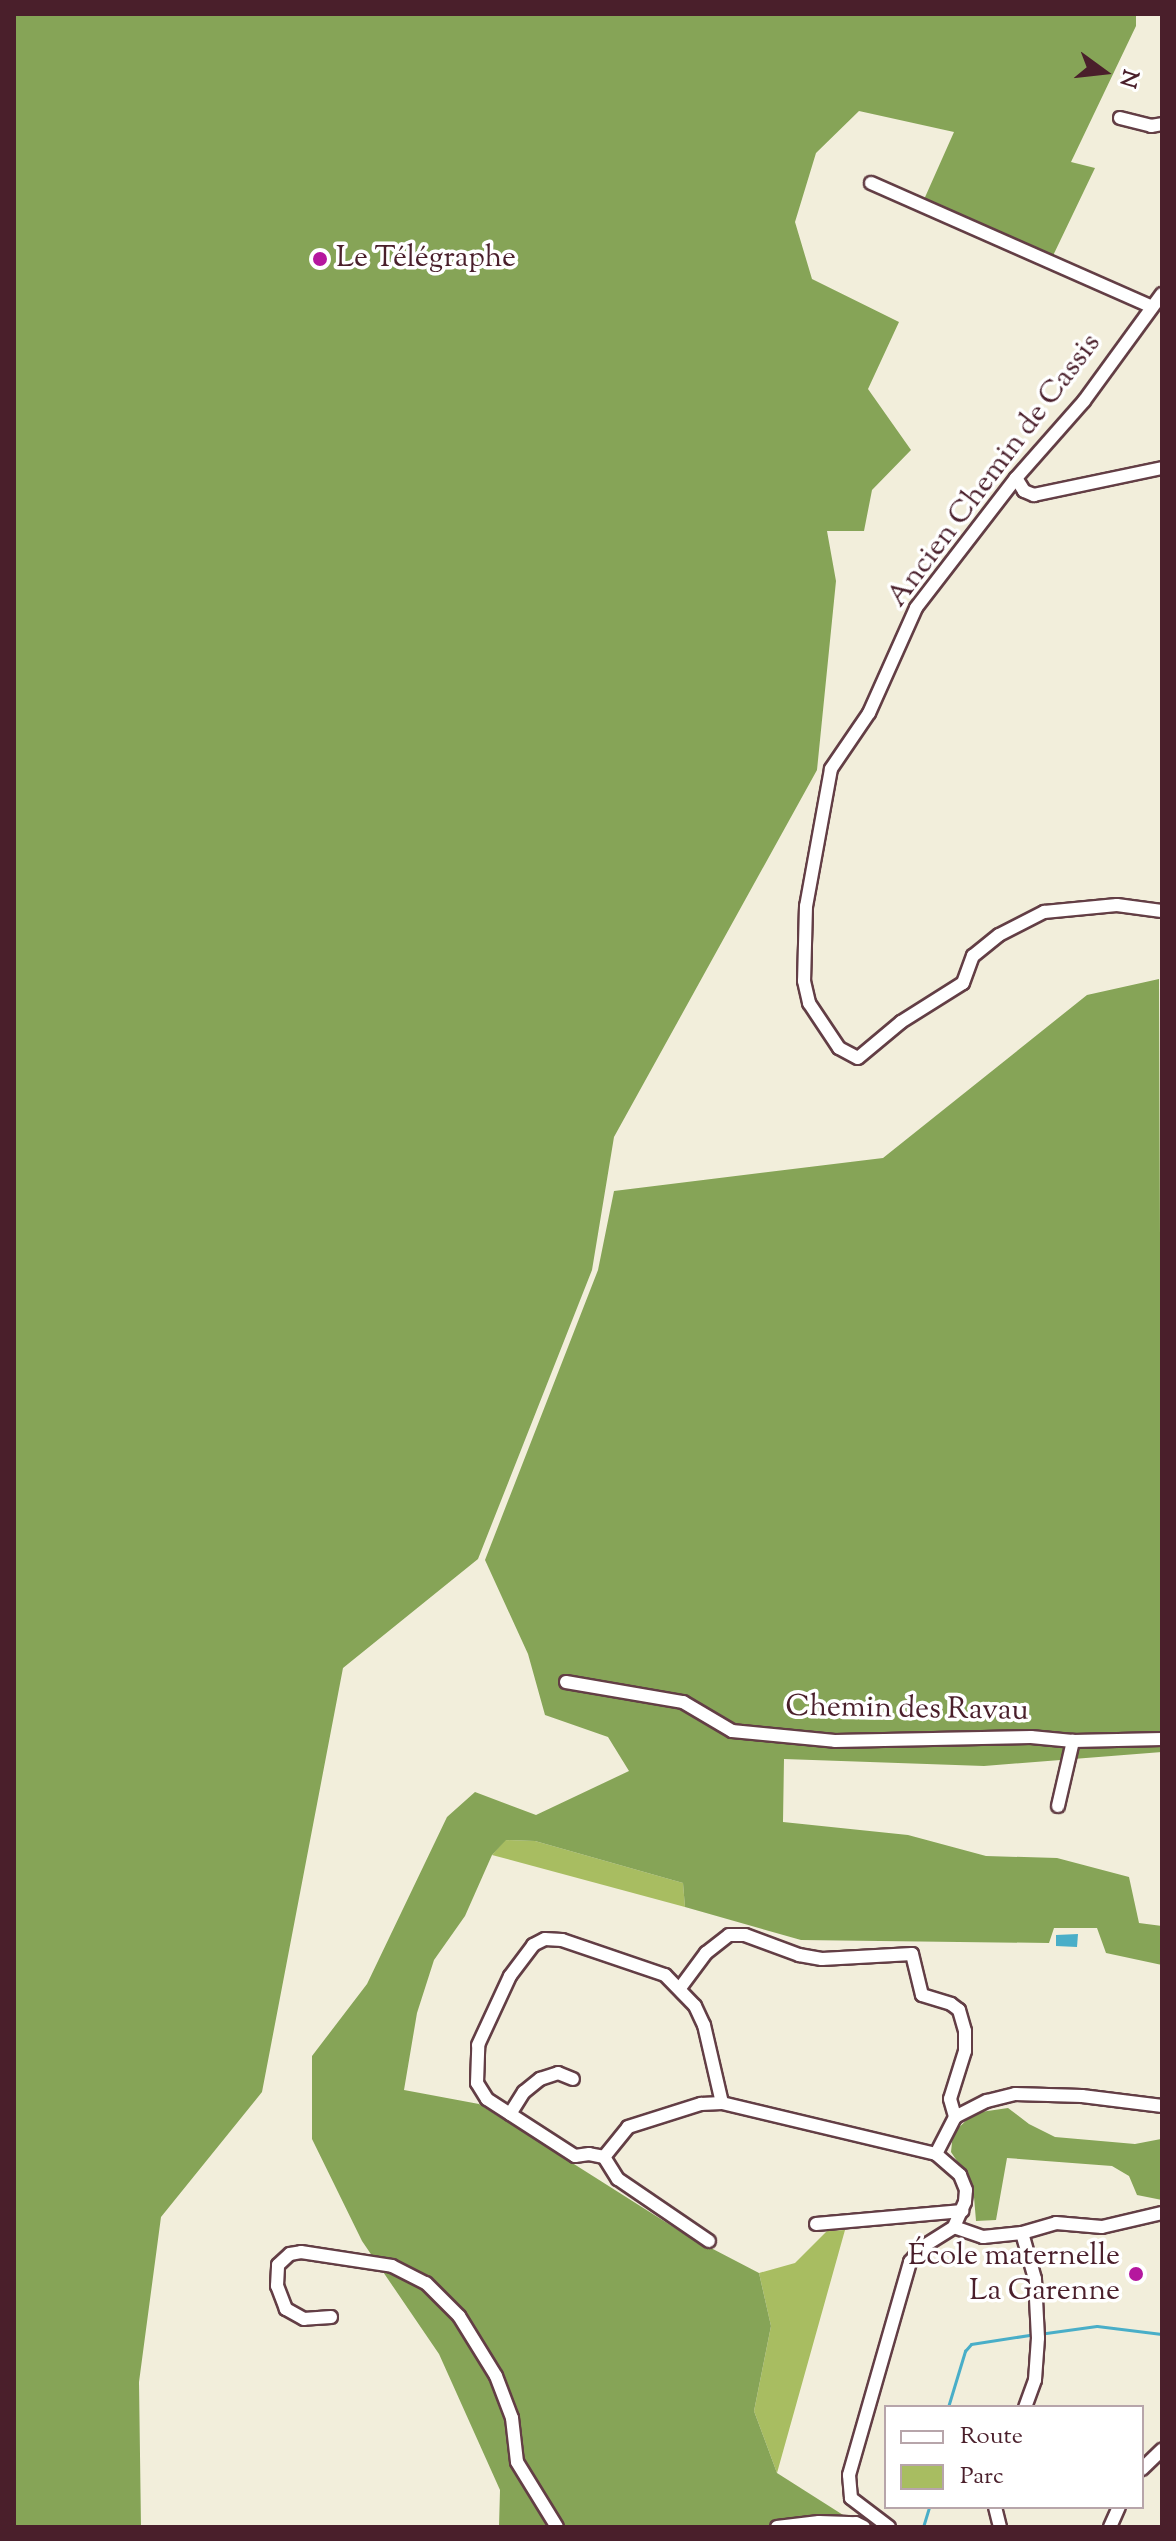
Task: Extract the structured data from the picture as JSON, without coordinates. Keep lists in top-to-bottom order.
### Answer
{
  "streets": {
    "street": ["Ancien Chemin de Cassis", "Chemin des Ravau"]
  },
  "places": ["Le Télégraphe", "École maternelle La Garenne"],
  "legend": ["Route", "Parc"],
  "north": "right"
}
